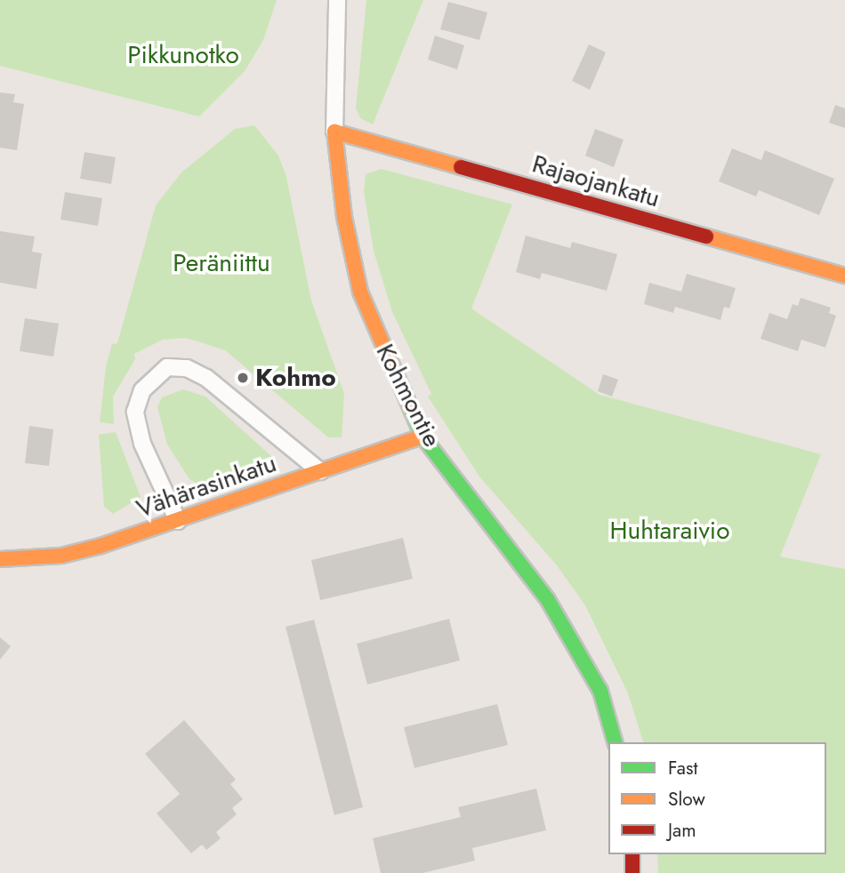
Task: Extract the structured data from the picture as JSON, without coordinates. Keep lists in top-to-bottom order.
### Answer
{
  "streets": {
    "street": ["Rajaojankatu", "Kohmontie", "Vähärasinkatu"]
  },
  "crossings": [
    ["Rajaojankatu", "Kohmontie"],
    ["Kohmontie", "Vähärasinkatu"]
  ],
  "parks": ["Pikkunotko", "Peräniittu", "Huhtaraivio"],
  "places": ["Kohmo"],
  "legend": ["Fast", "Slow", "Jam"]
}
